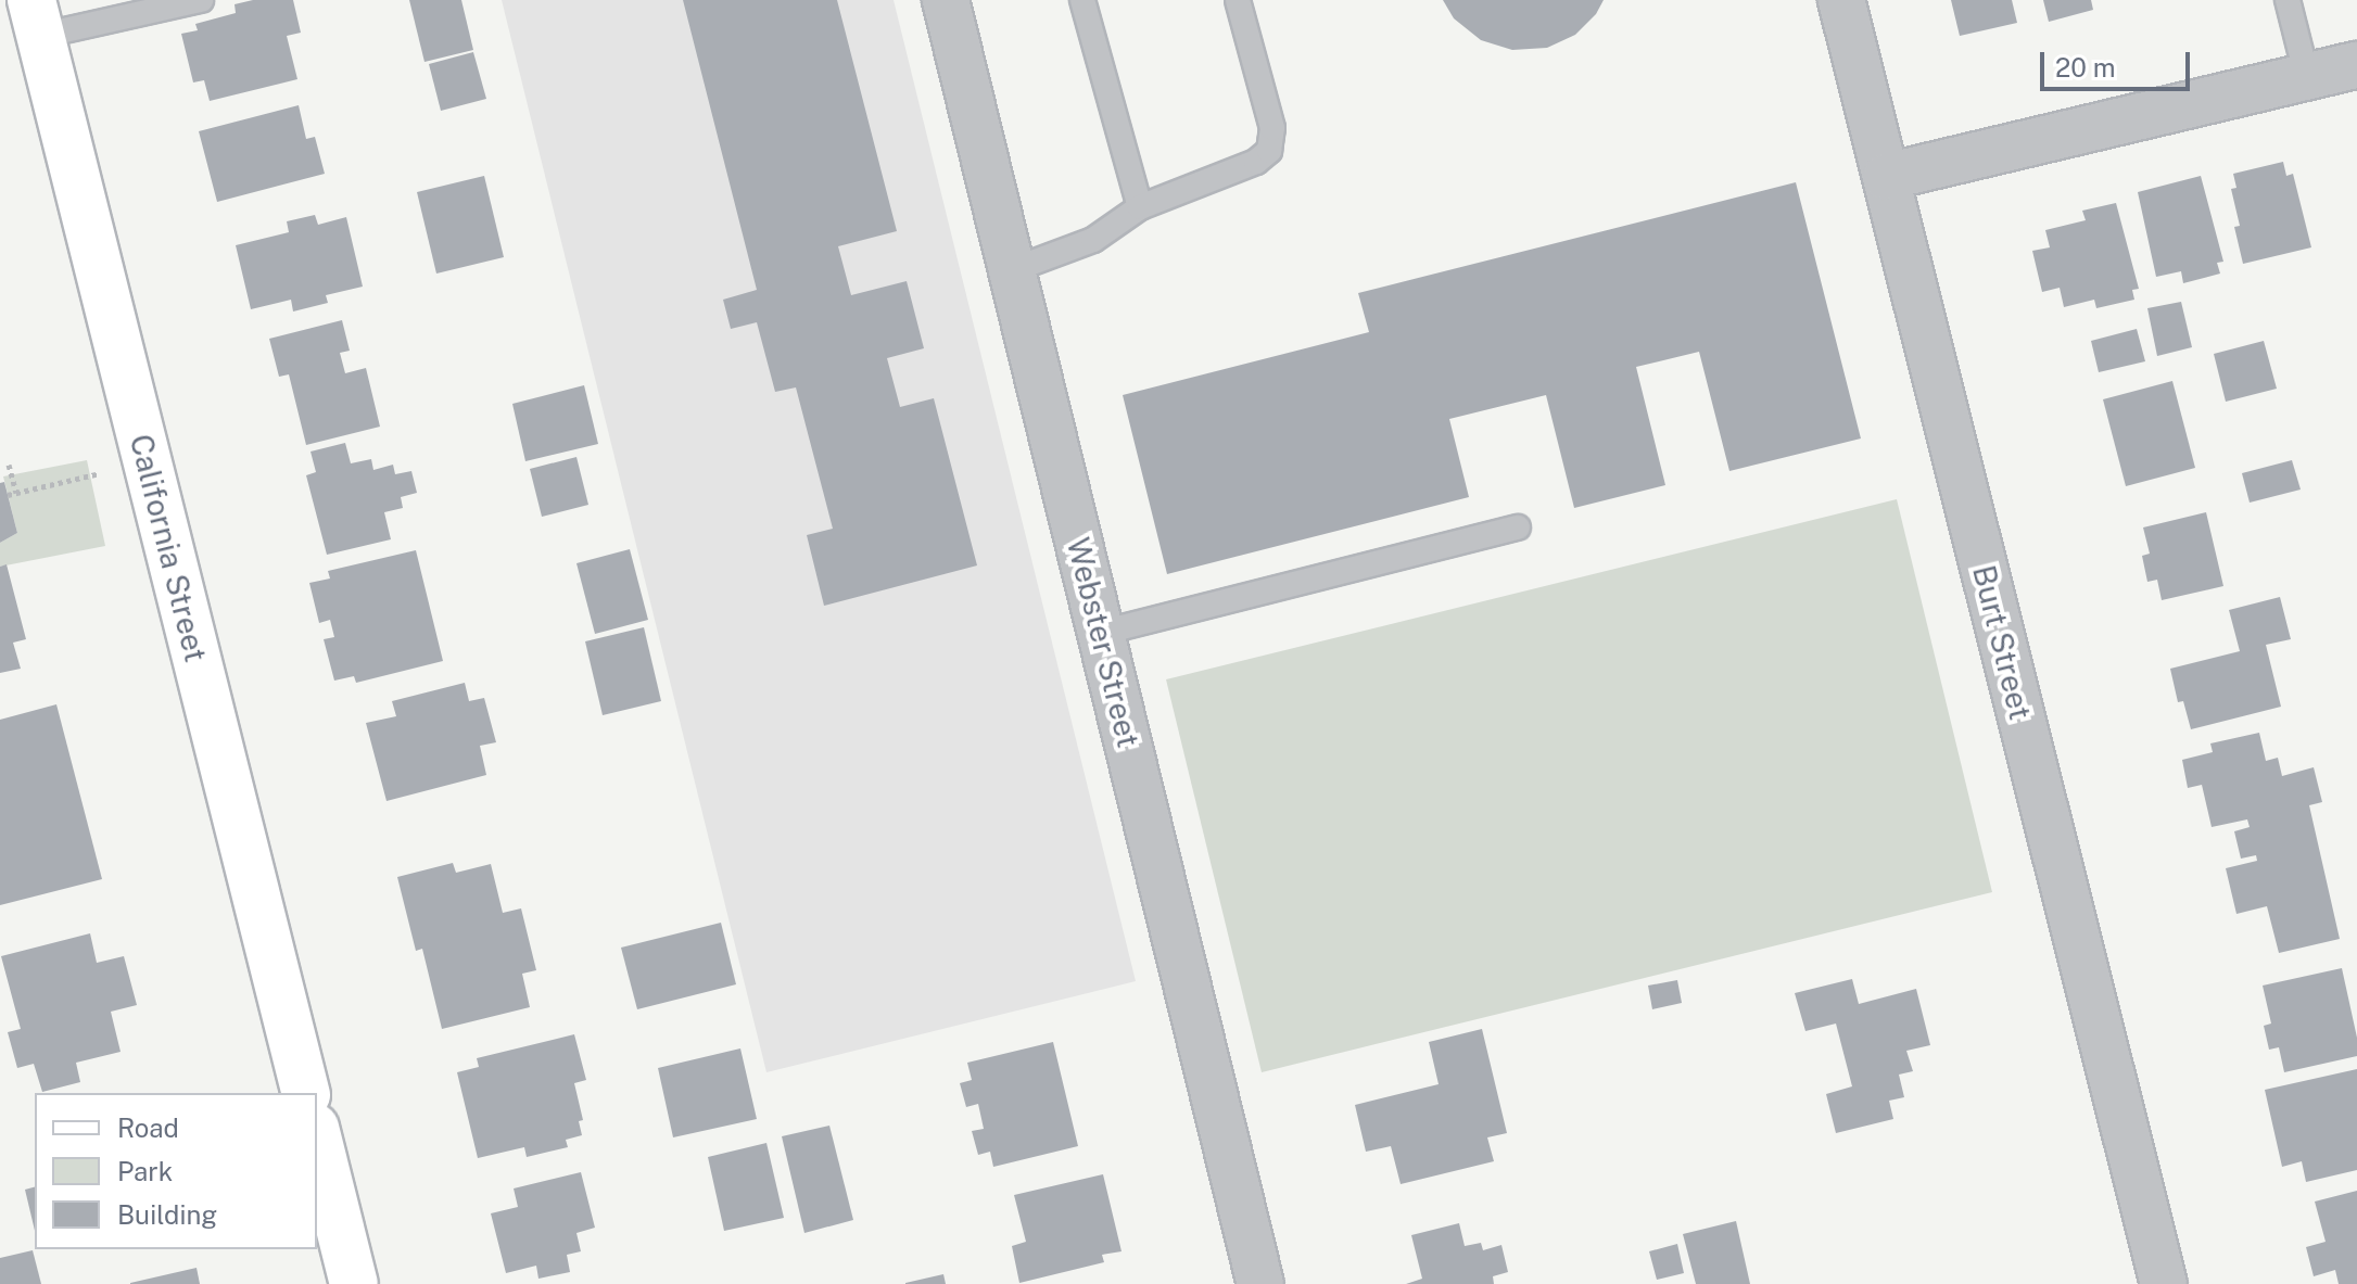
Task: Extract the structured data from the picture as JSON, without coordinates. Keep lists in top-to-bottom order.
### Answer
{
  "streets": {
    "street": ["California Street", "Webster Street", "Burt Street"]
  },
  "legend": ["Road", "Park", "Building"],
  "scale_bar": "20 m"
}
